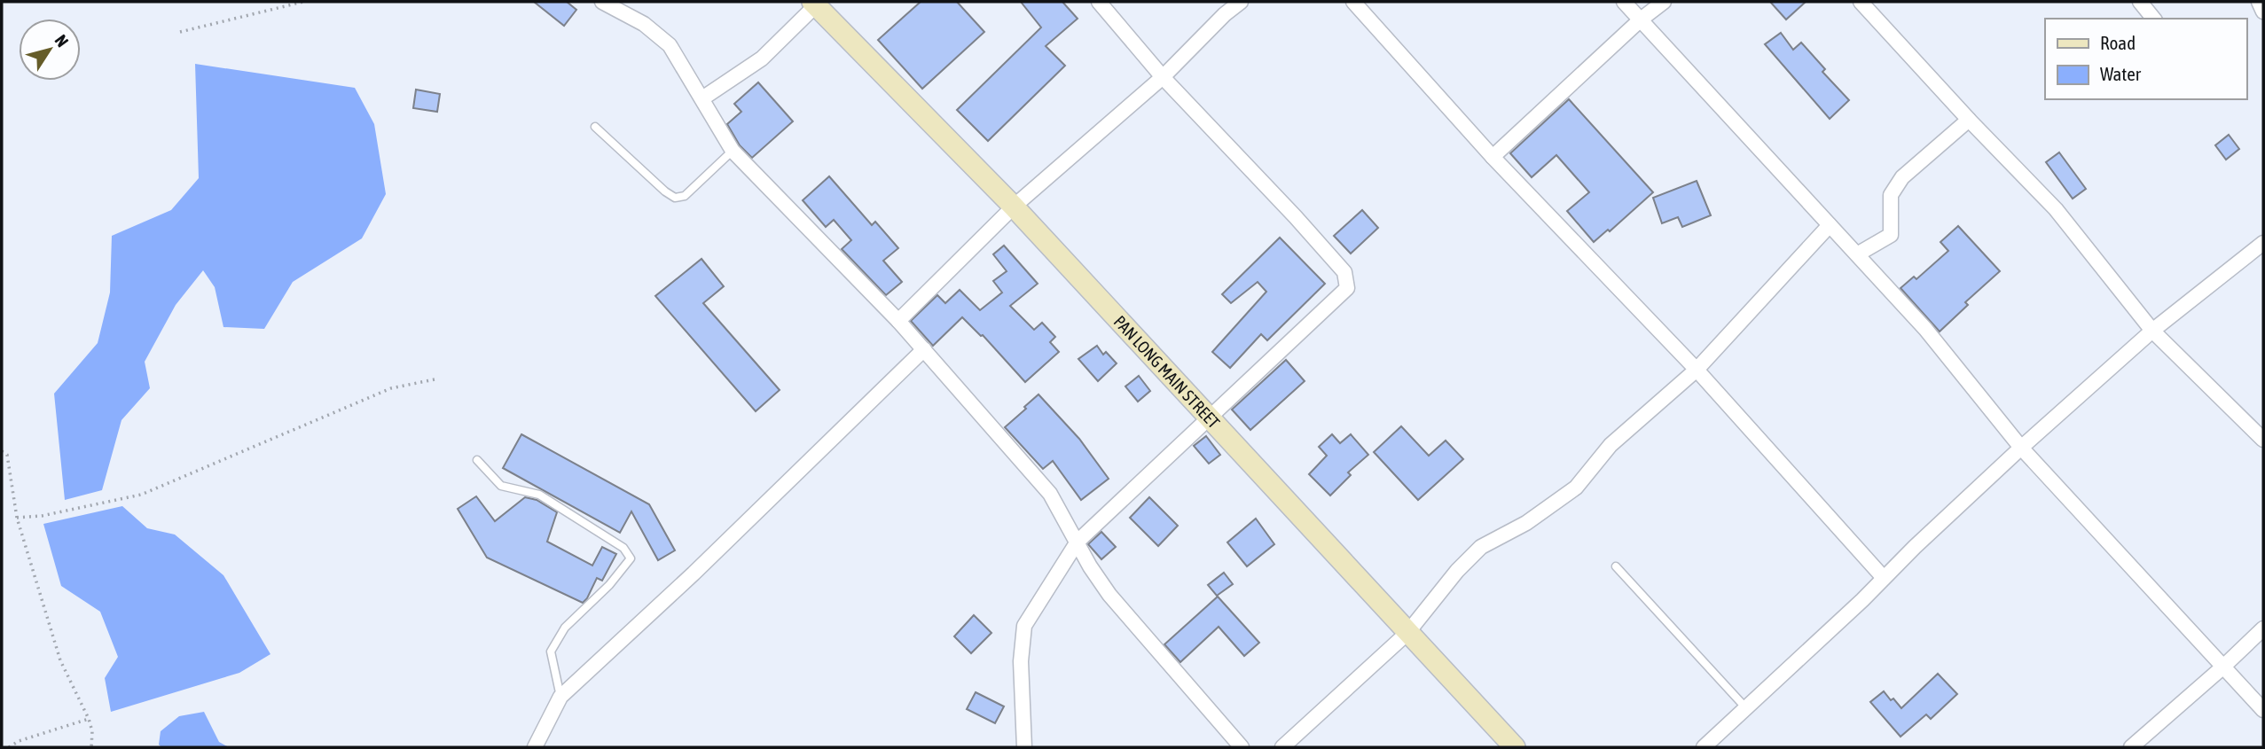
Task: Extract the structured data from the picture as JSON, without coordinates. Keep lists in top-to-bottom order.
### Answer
{
  "streets": {
    "street": ["PAN LONG MAIN STREET"]
  },
  "legend": ["Road", "Water"],
  "north": "top right"
}
